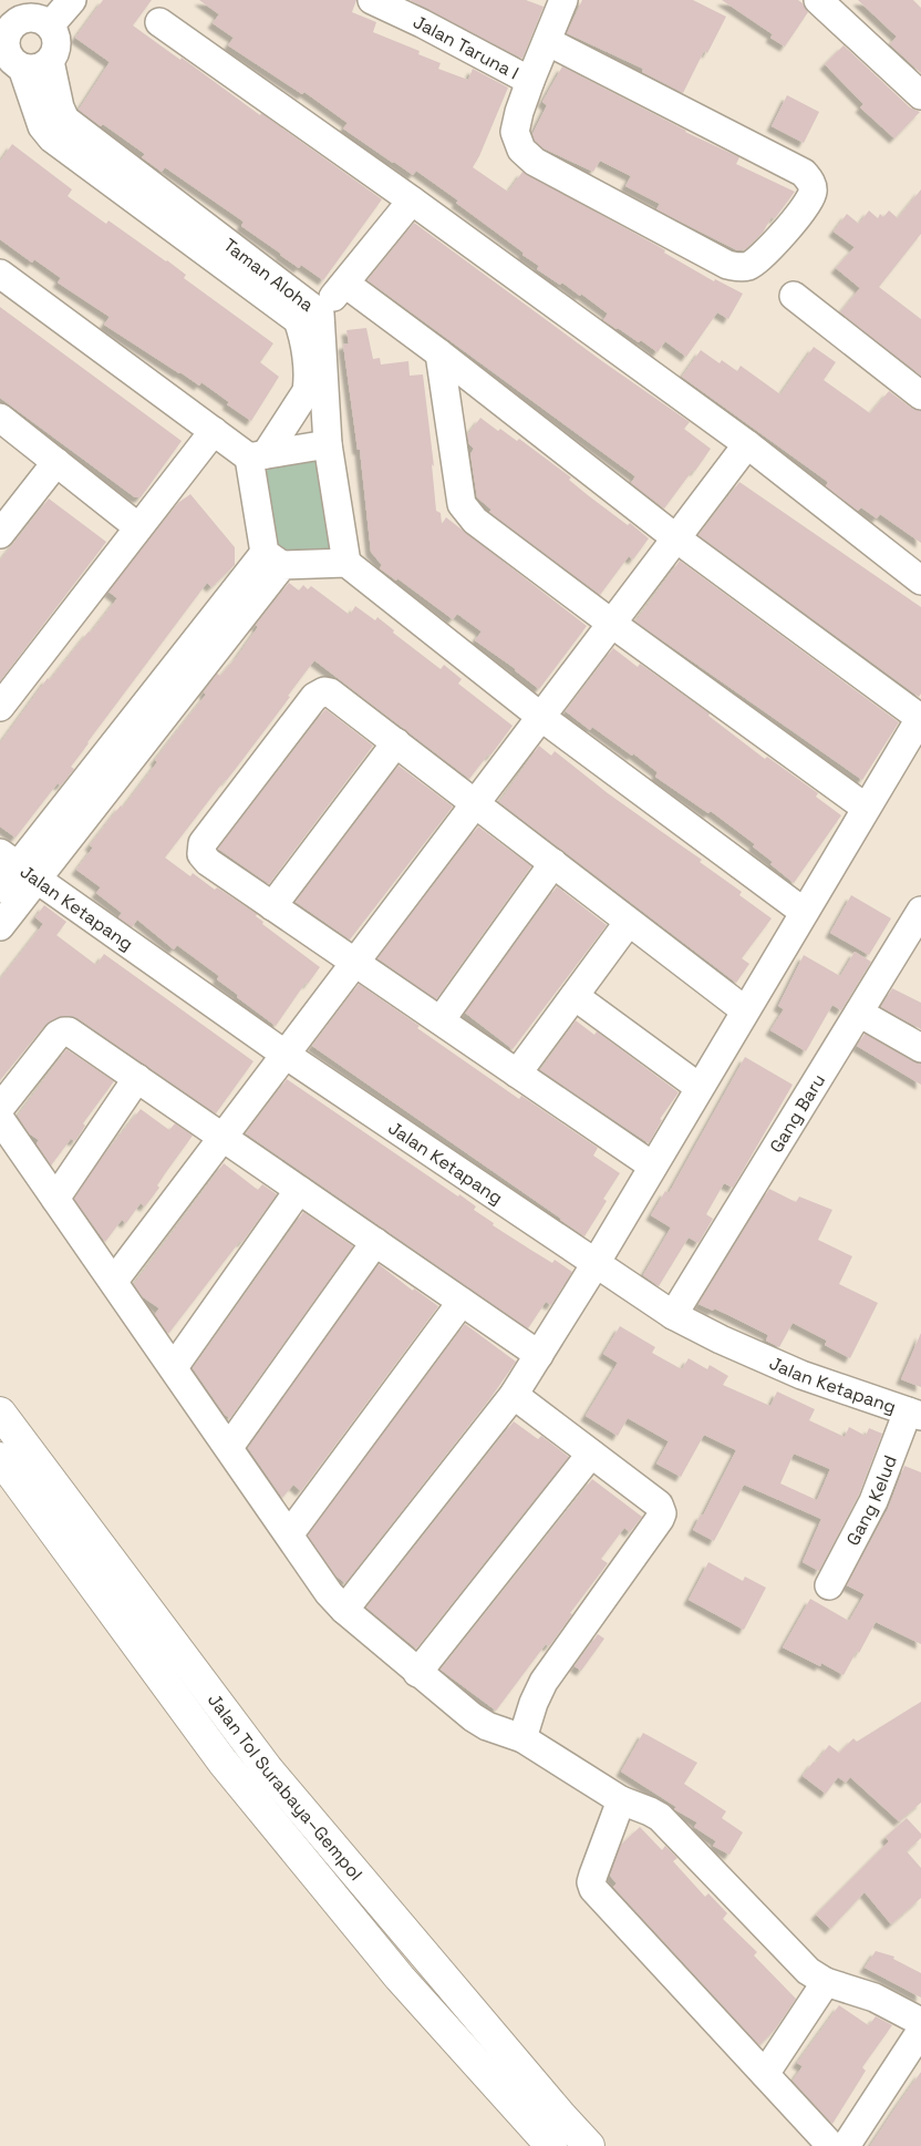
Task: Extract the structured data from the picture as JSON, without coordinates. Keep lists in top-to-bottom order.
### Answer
{
  "streets": {
    "highway": ["Jalan Tol Surabaya–Gempol"],
    "street": [
      "Jalan Taruna I",
      "Taman Aloha",
      "Jalan Ketapang",
      "Gang Baru",
      "Gang Kelud"
    ]
  },
  "crossings": [
    ["Jalan Ketapang", "Gang Baru"],
    ["Jalan Ketapang", "Gang Kelud"]
  ]
}
